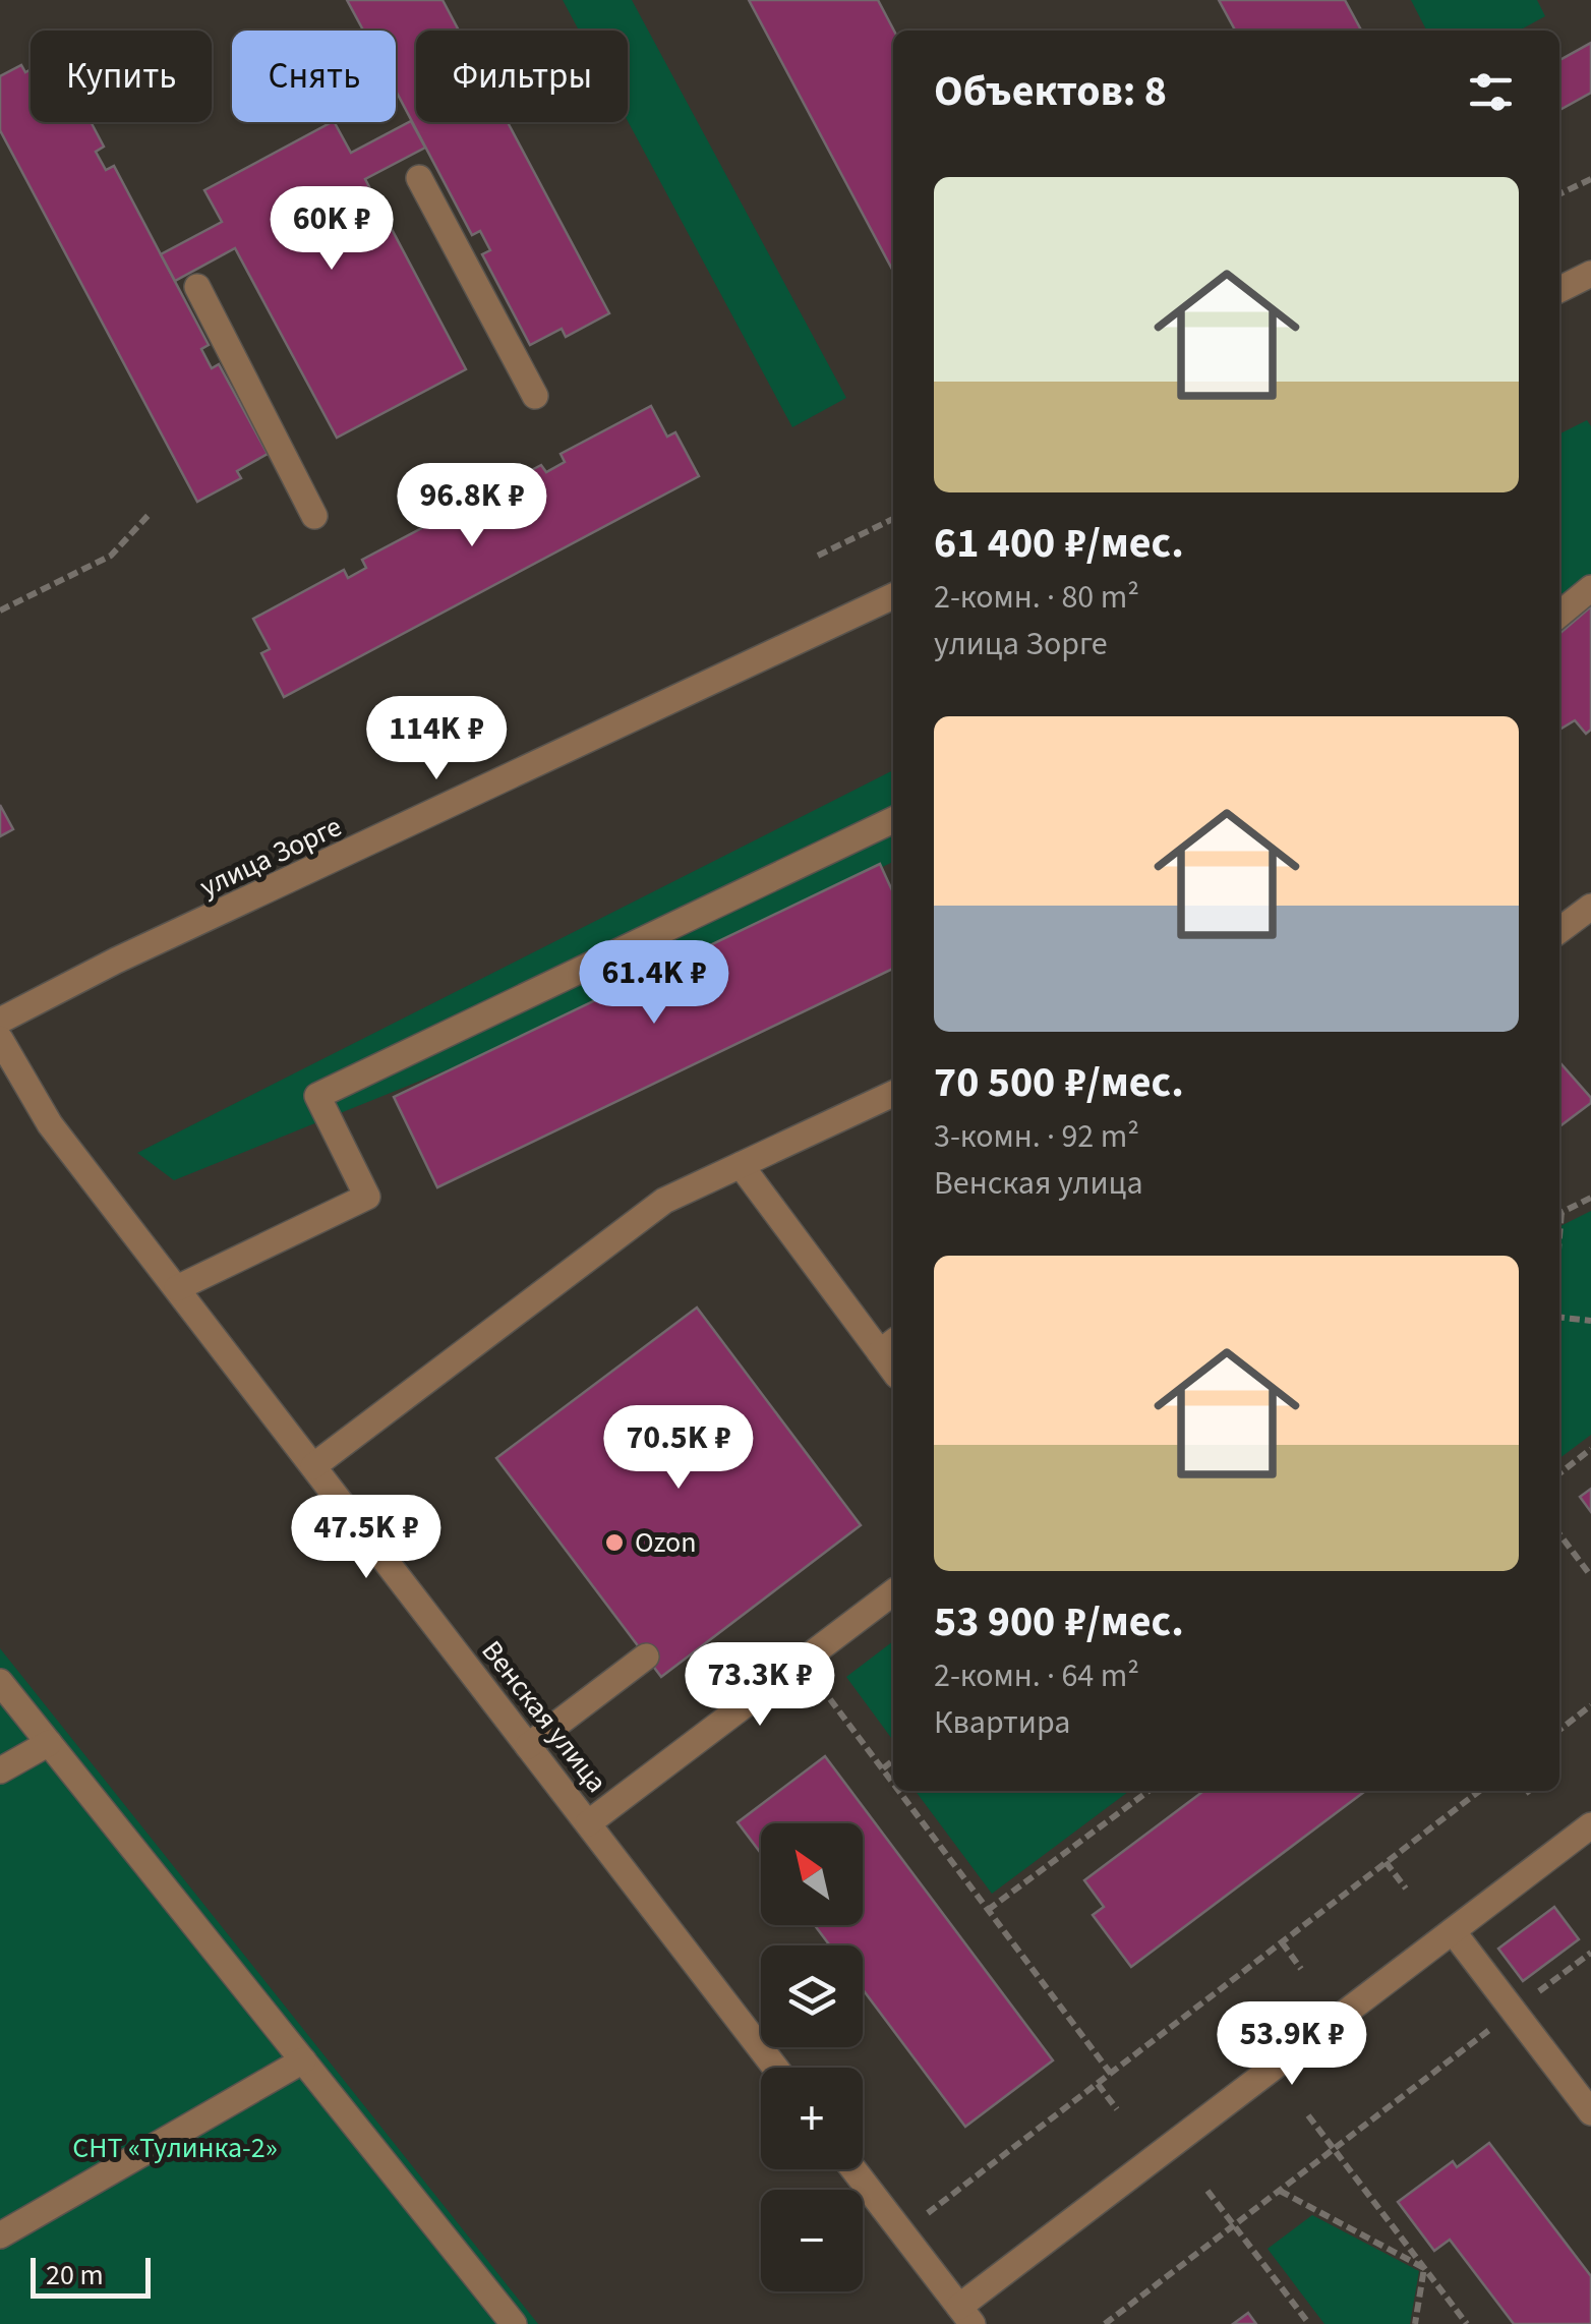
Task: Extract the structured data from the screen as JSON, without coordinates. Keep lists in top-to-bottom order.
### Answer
{
  "streets": {
    "street": ["улица Зорге", "Венская улица"]
  },
  "parks": ["СНТ «Тулинка-2»"],
  "places": ["Ozon"],
  "scale_bar": "20 m",
  "north": "top left",
  "page": {
    "chip": ["Купить", "Снять", "Фильтры"],
    "heading": "Объектов: 8",
    "list": [
      {
        "name": "61 400 ₽/мес.",
        "note": "2-комн. · 80 m² · улица Зорге"
      },
      {
        "name": "70 500 ₽/мес.",
        "note": "3-комн. · 92 m² · Венская улица"
      },
      {
        "name": "53 900 ₽/мес.",
        "note": "2-комн. · 64 m² · Квартира"
      }
    ],
    "price": [
      "60K ₽",
      "96.8K ₽",
      "114K ₽",
      "61.4K ₽",
      "70.5K ₽",
      "47.5K ₽",
      "73.3K ₽",
      "53.9K ₽"
    ],
    "map_buttons": ["+", "−"],
    "scale": "20 m"
  }
}
